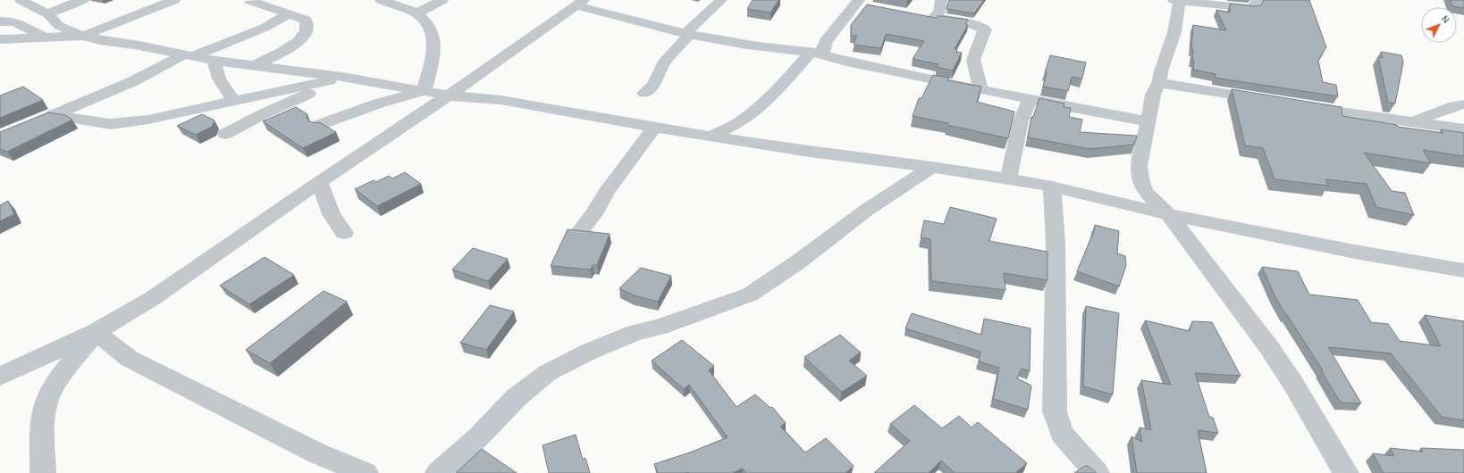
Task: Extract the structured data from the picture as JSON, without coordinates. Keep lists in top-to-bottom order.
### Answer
{
  "north": "top right"
}
